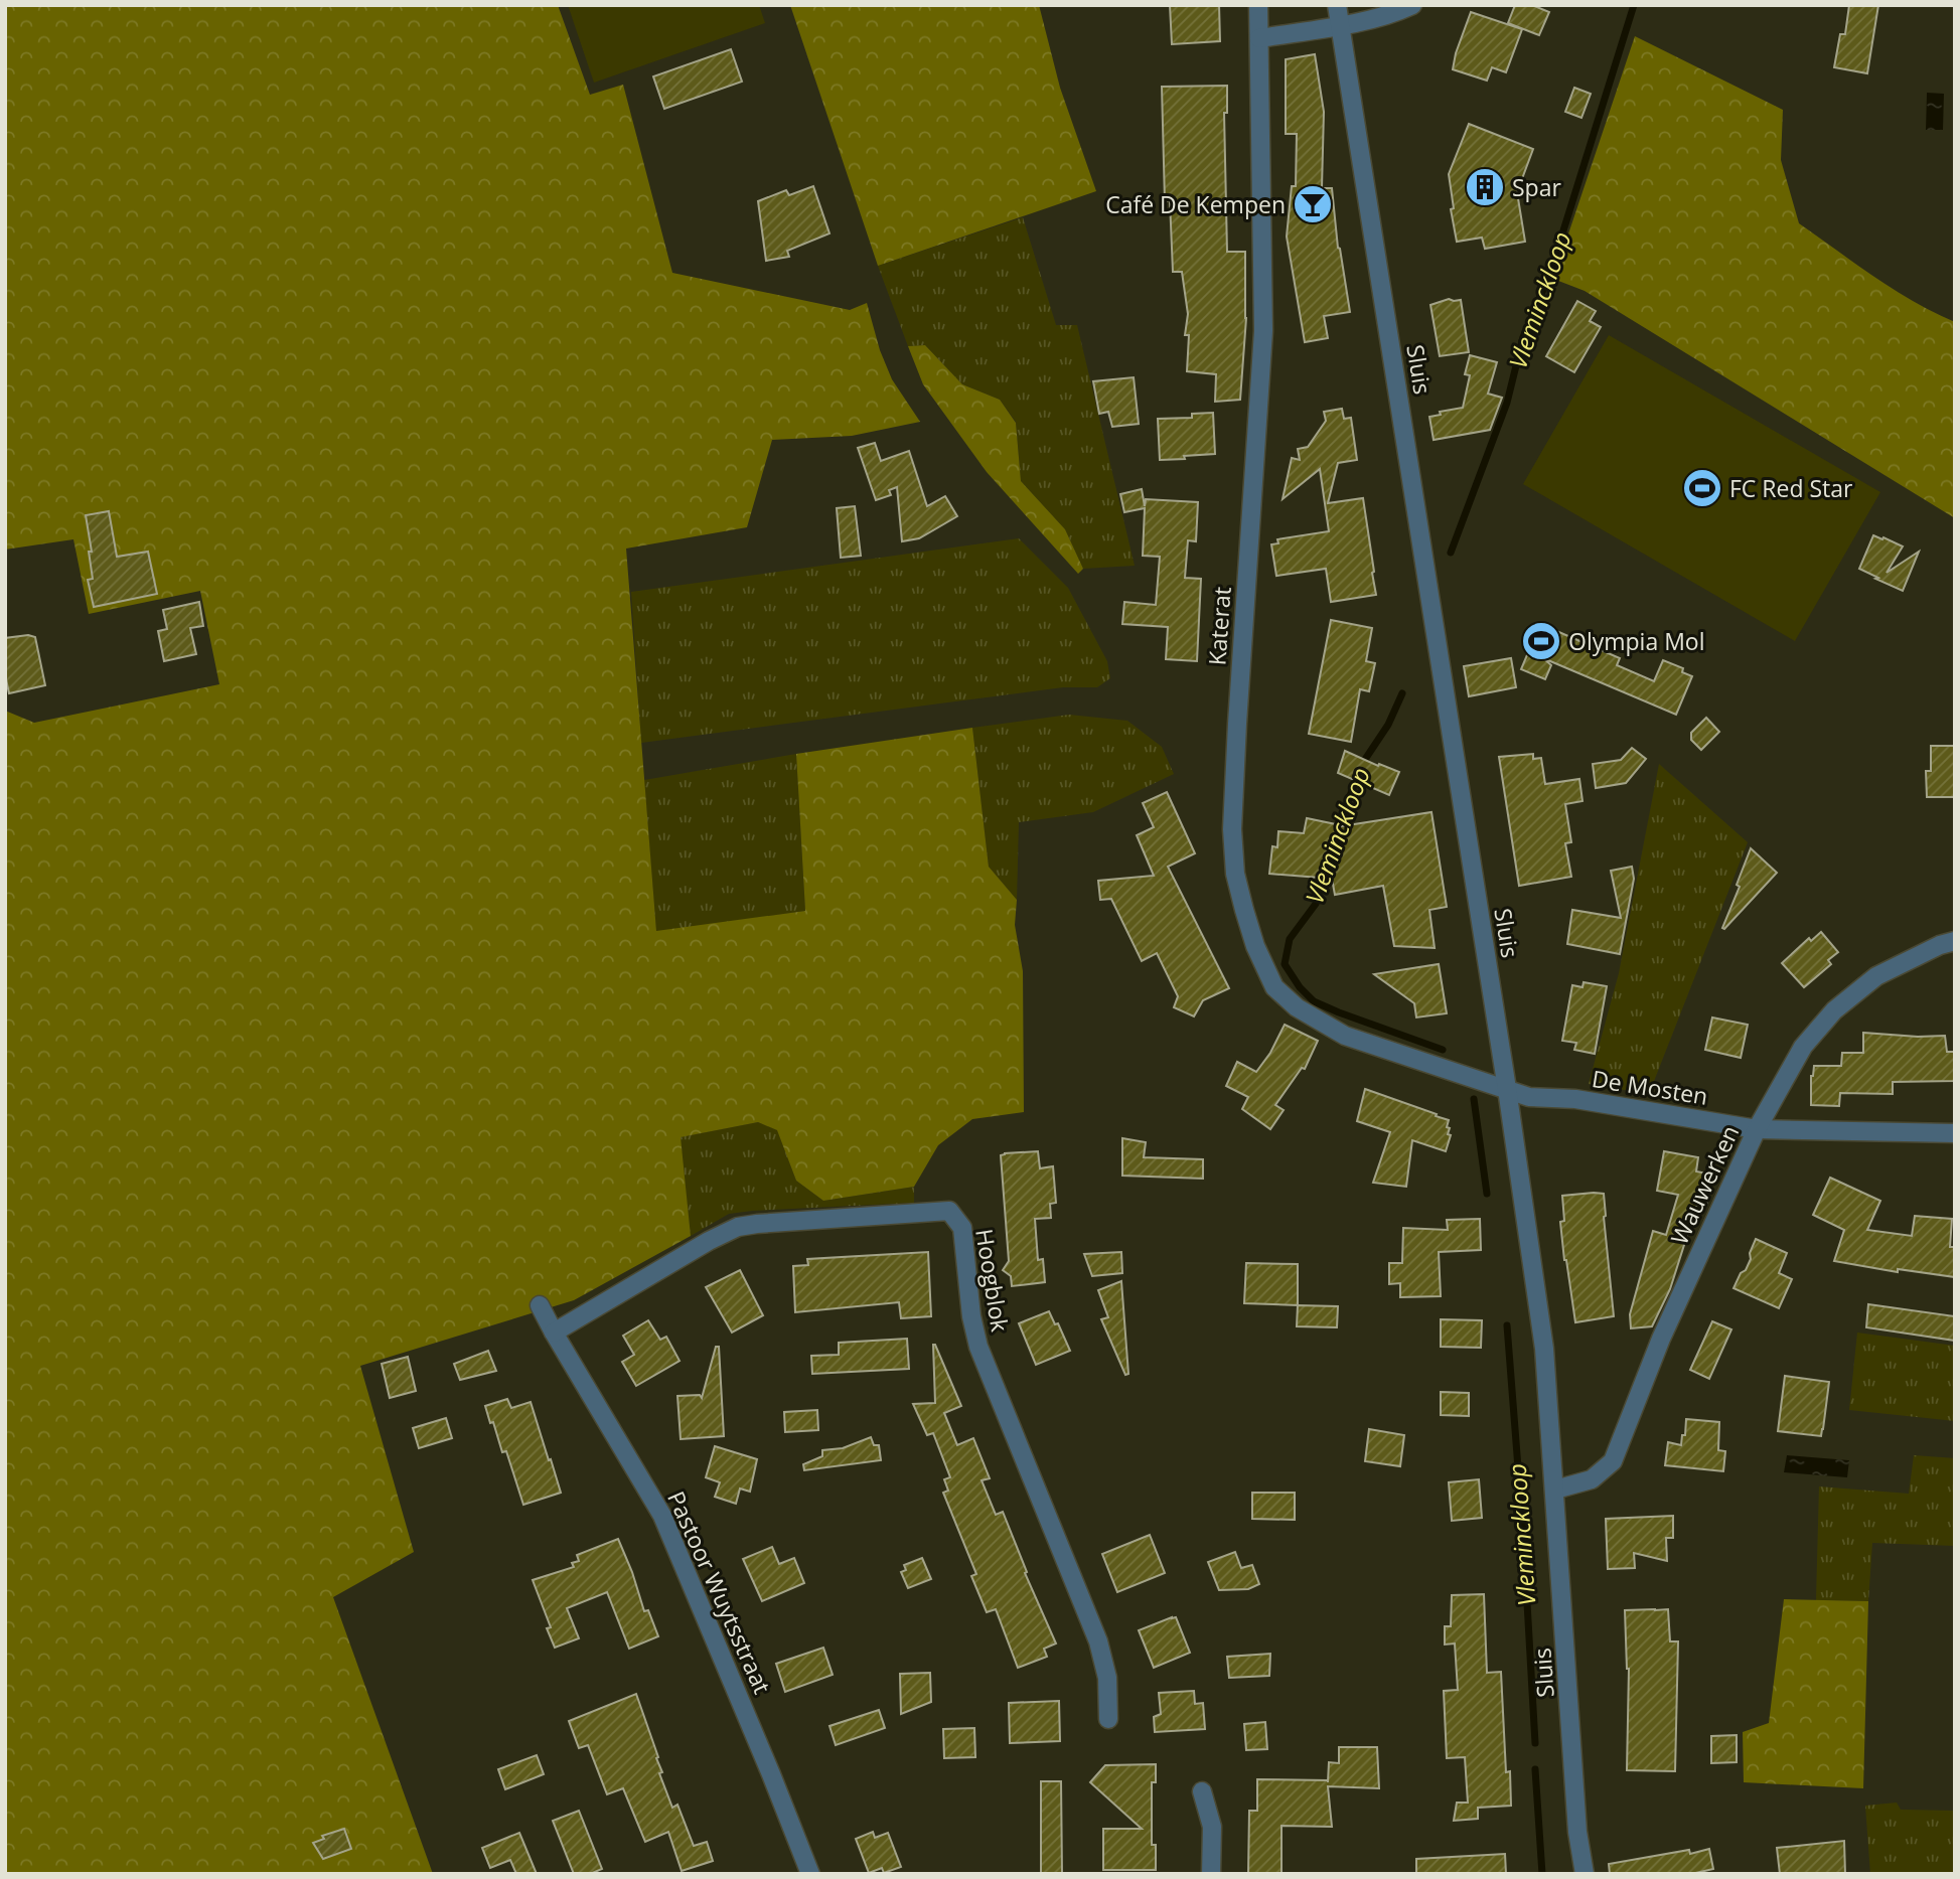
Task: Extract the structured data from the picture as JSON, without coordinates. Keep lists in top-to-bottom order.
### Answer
{
  "streets": {
    "street": [
      "Sluis",
      "Katerat",
      "De Mosten",
      "Wauwerken",
      "Hoogblok",
      "Pastoor Wuytsstraat"
    ]
  },
  "crossings": [
    ["Sluis", "Katerat"],
    ["Sluis", "De Mosten"],
    ["Sluis", "Wauwerken"],
    ["Katerat", "De Mosten"],
    ["De Mosten", "Wauwerken"],
    ["Hoogblok", "Pastoor Wuytsstraat"]
  ],
  "water": ["Vleminckloop"],
  "places": {
    "building": ["Spar"],
    "bar": ["Café De Kempen"],
    "sports": ["FC Red Star", "Olympia Mol"]
  }
}
